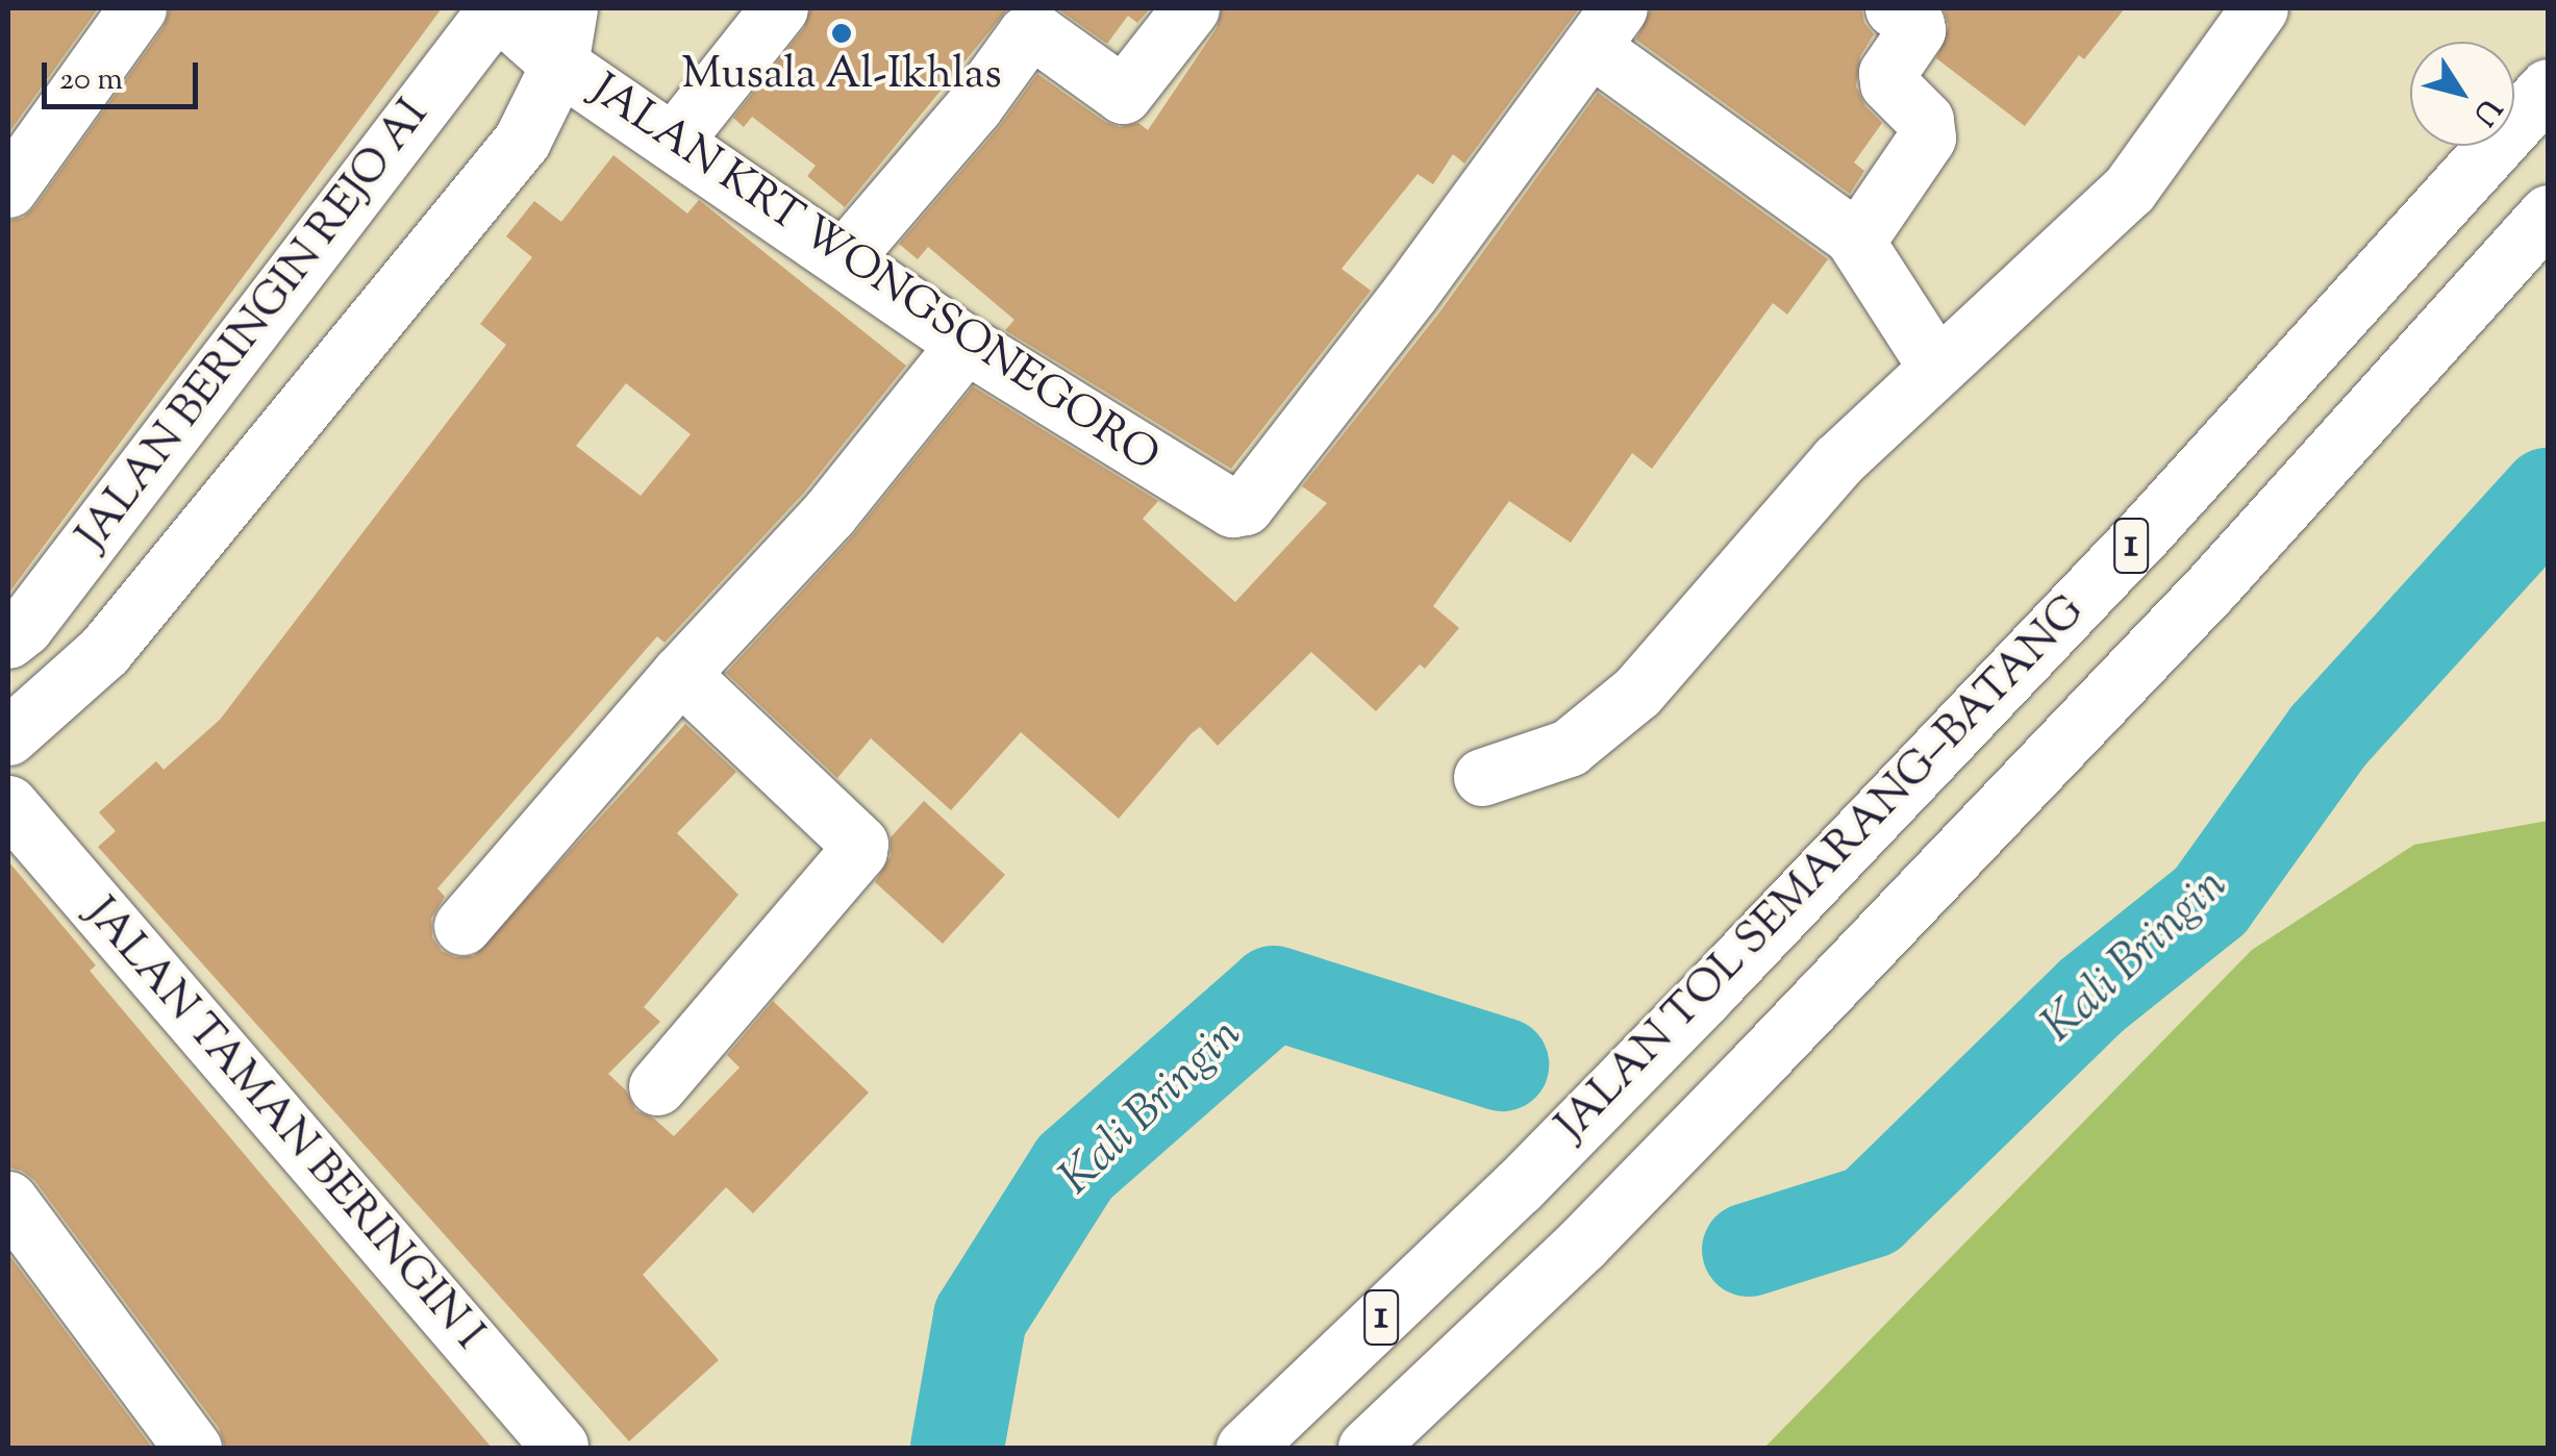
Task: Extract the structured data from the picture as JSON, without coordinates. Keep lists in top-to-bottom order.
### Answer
{
  "streets": {
    "main road": [
      "JALAN KRT WONGSONEGORO",
      "JALAN BERINGIN REJO AI",
      "1",
      "JALAN TOL SEMARANG–BATANG",
      "JALAN TAMAN BERINGIN I"
    ]
  },
  "water": ["Kali Bringin"],
  "places": ["Musala Al-Ikhlas"],
  "scale_bar": "20 m",
  "north": "bottom right"
}
